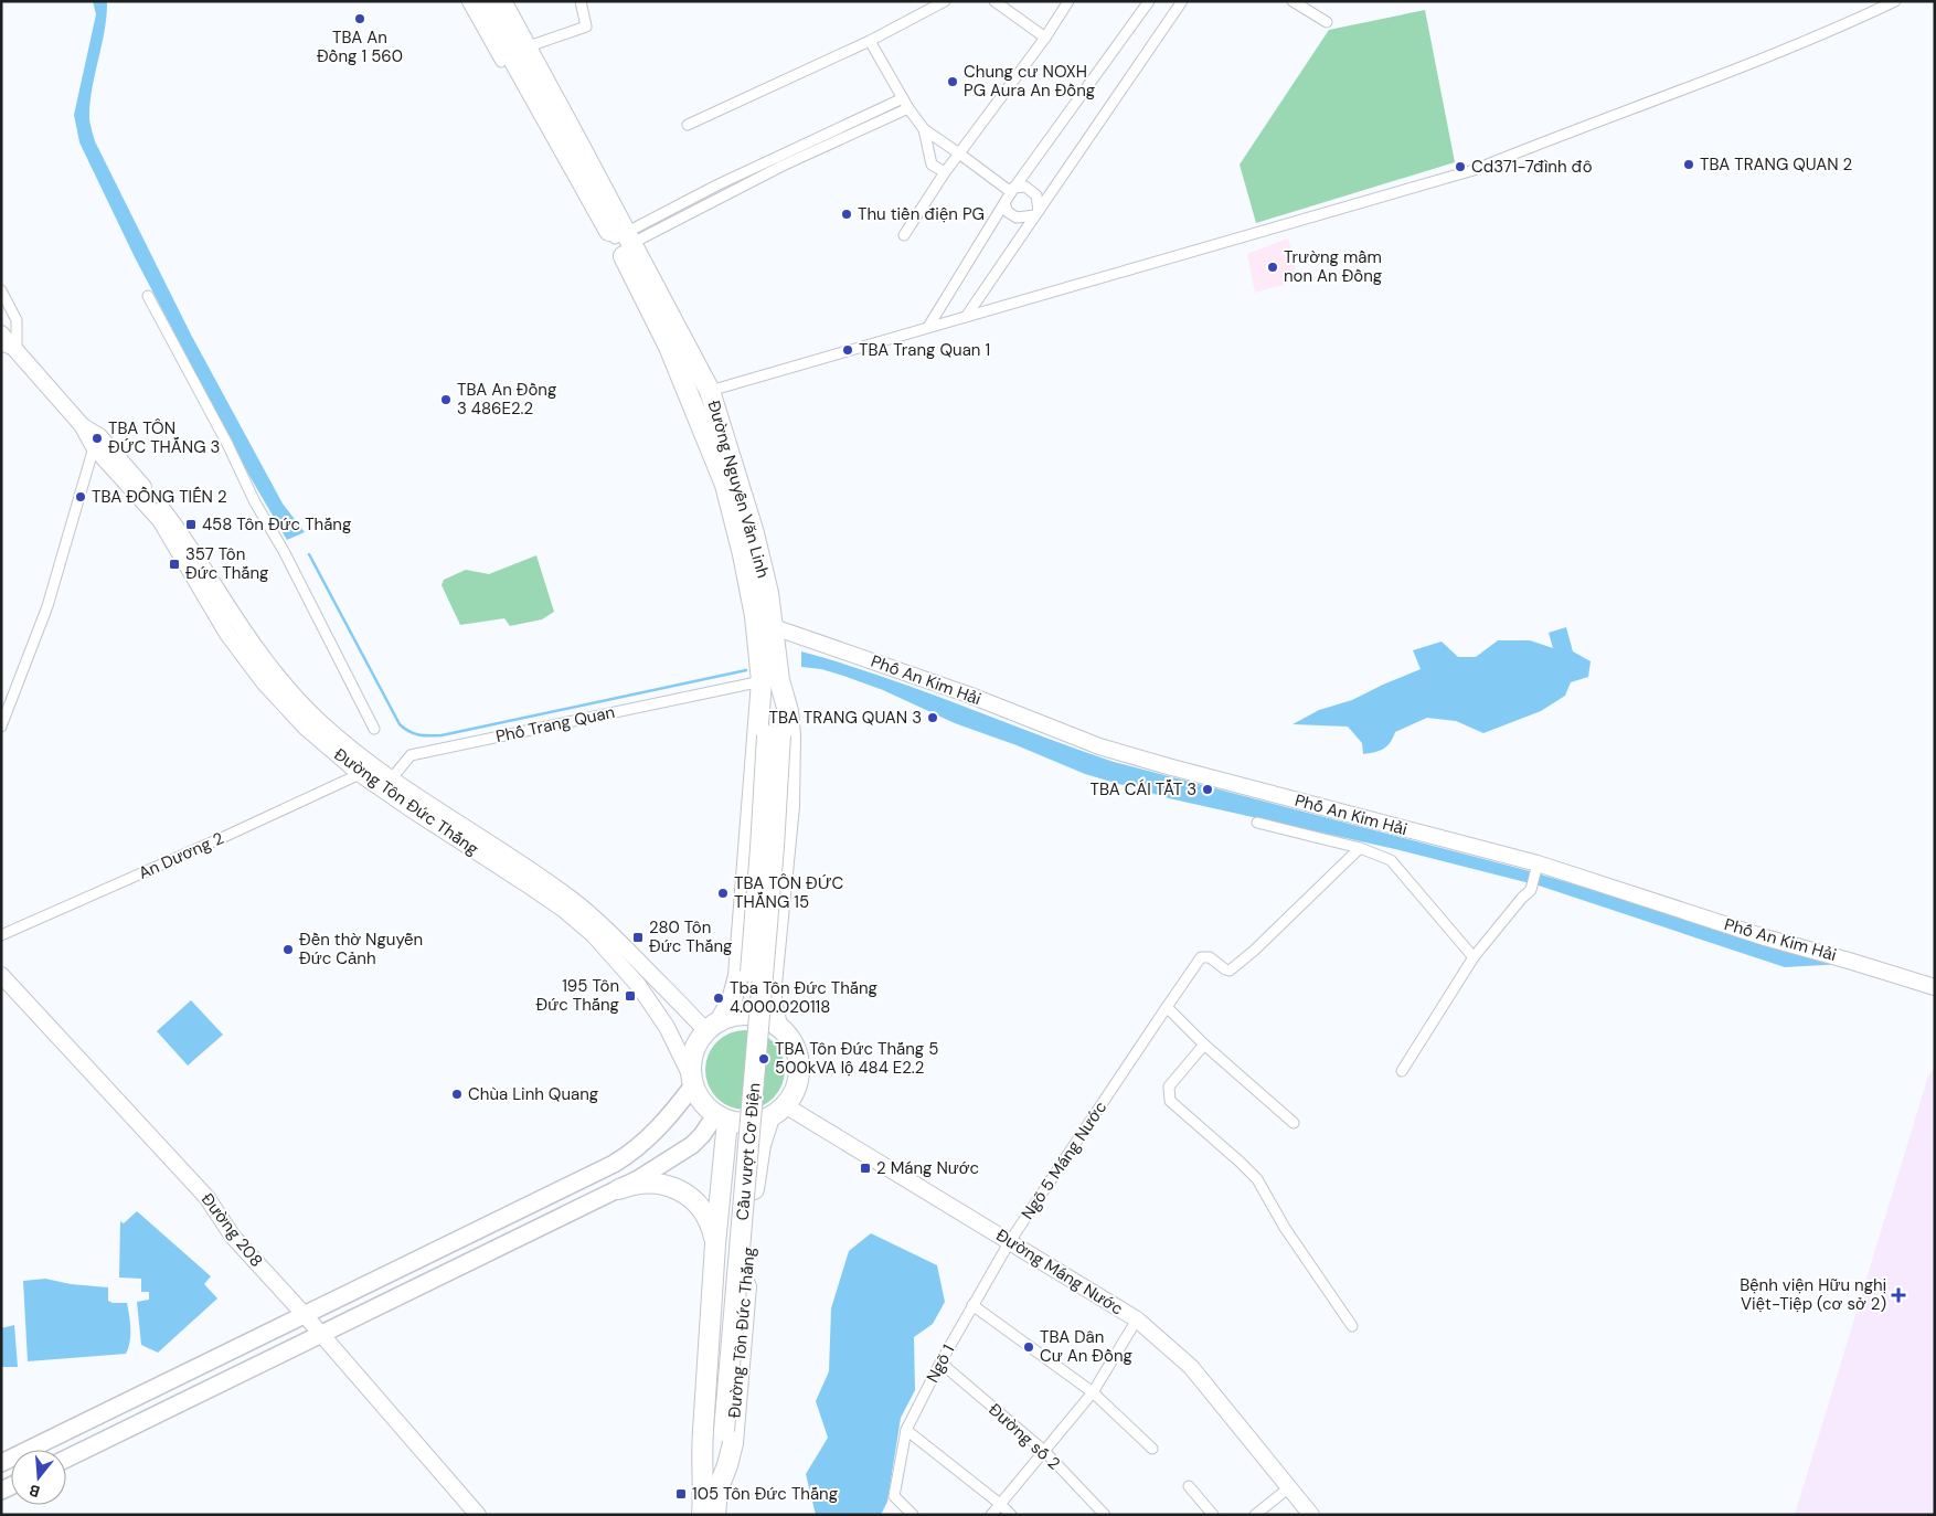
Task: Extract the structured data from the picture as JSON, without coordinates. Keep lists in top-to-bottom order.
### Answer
{
  "streets": {
    "highway": ["Đường Nguyễn Văn Linh", "Đường Tôn Đức Thắng", "Cầu vượt Cơ Điện"],
    "main road": ["Phố An Kim Hải", "Đường 208", "Đường Máng Nước"],
    "street": [
      "Phố Trang Quan",
      "An Dương 2",
      "Ngõ 5 Máng Nước",
      "Ngõ 1",
      "Đường số 2"
    ]
  },
  "crossings": [
    ["Đường Nguyễn Văn Linh", "Phố An Kim Hải"],
    ["Đường Nguyễn Văn Linh", "Phố Trang Quan"],
    ["Đường Nguyễn Văn Linh", "Đường Tôn Đức Thắng"],
    ["Đường Nguyễn Văn Linh", "Cầu vượt Cơ Điện"],
    ["Đường Nguyễn Văn Linh", "Đường Máng Nước"],
    ["Phố Trang Quan", "Đường Tôn Đức Thắng"],
    ["Phố Trang Quan", "Cầu vượt Cơ Điện"],
    ["Đường Tôn Đức Thắng", "An Dương 2"],
    ["Đường Tôn Đức Thắng", "Cầu vượt Cơ Điện"],
    ["Đường Tôn Đức Thắng", "Đường Máng Nước"],
    ["Ngõ 5 Máng Nước", "Đường Máng Nước"],
    ["Ngõ 5 Máng Nước", "Ngõ 1"],
    ["Đường Máng Nước", "Ngõ 1"],
    ["Ngõ 1", "Đường số 2"]
  ],
  "places": {
    "other": [
      "TBA An Đồng 1 560",
      "Chung cư NOXH PG Aura An Đồng",
      "TBA TRANG QUAN 2",
      "Cd371-7đình đô",
      "Thu tiền điện PG",
      "Trường mầm non An Đồng",
      "TBA Trang Quan 1",
      "TBA An Đồng 3 486E2.2",
      "TBA TÔN ĐỨC THẮNG 3",
      "TBA ĐỒNG TIẾN 2",
      "TBA TRANG QUAN 3",
      "TBA CÁI TẮT 3",
      "TBA TÔN ĐỨC THẮNG 15",
      "Đền thờ Nguyễn Đức Cảnh",
      "Tba Tôn Đức Thắng 4.000.020118",
      "TBA Tôn Đức Thắng 5 500kVA lộ 484 E2.2",
      "Chùa Linh Quang",
      "TBA Dân Cư An Đồng"
    ],
    "transit": [
      "458 Tôn Đức Thắng",
      "357 Tôn Đức Thắng",
      "280 Tôn Đức Thắng",
      "195 Tôn Đức Thắng",
      "2 Máng Nước",
      "105 Tôn Đức Thắng"
    ],
    "health": ["Bệnh viện Hữu nghị Việt-Tiệp (cơ sở 2)"]
  },
  "north": "bottom"
}
